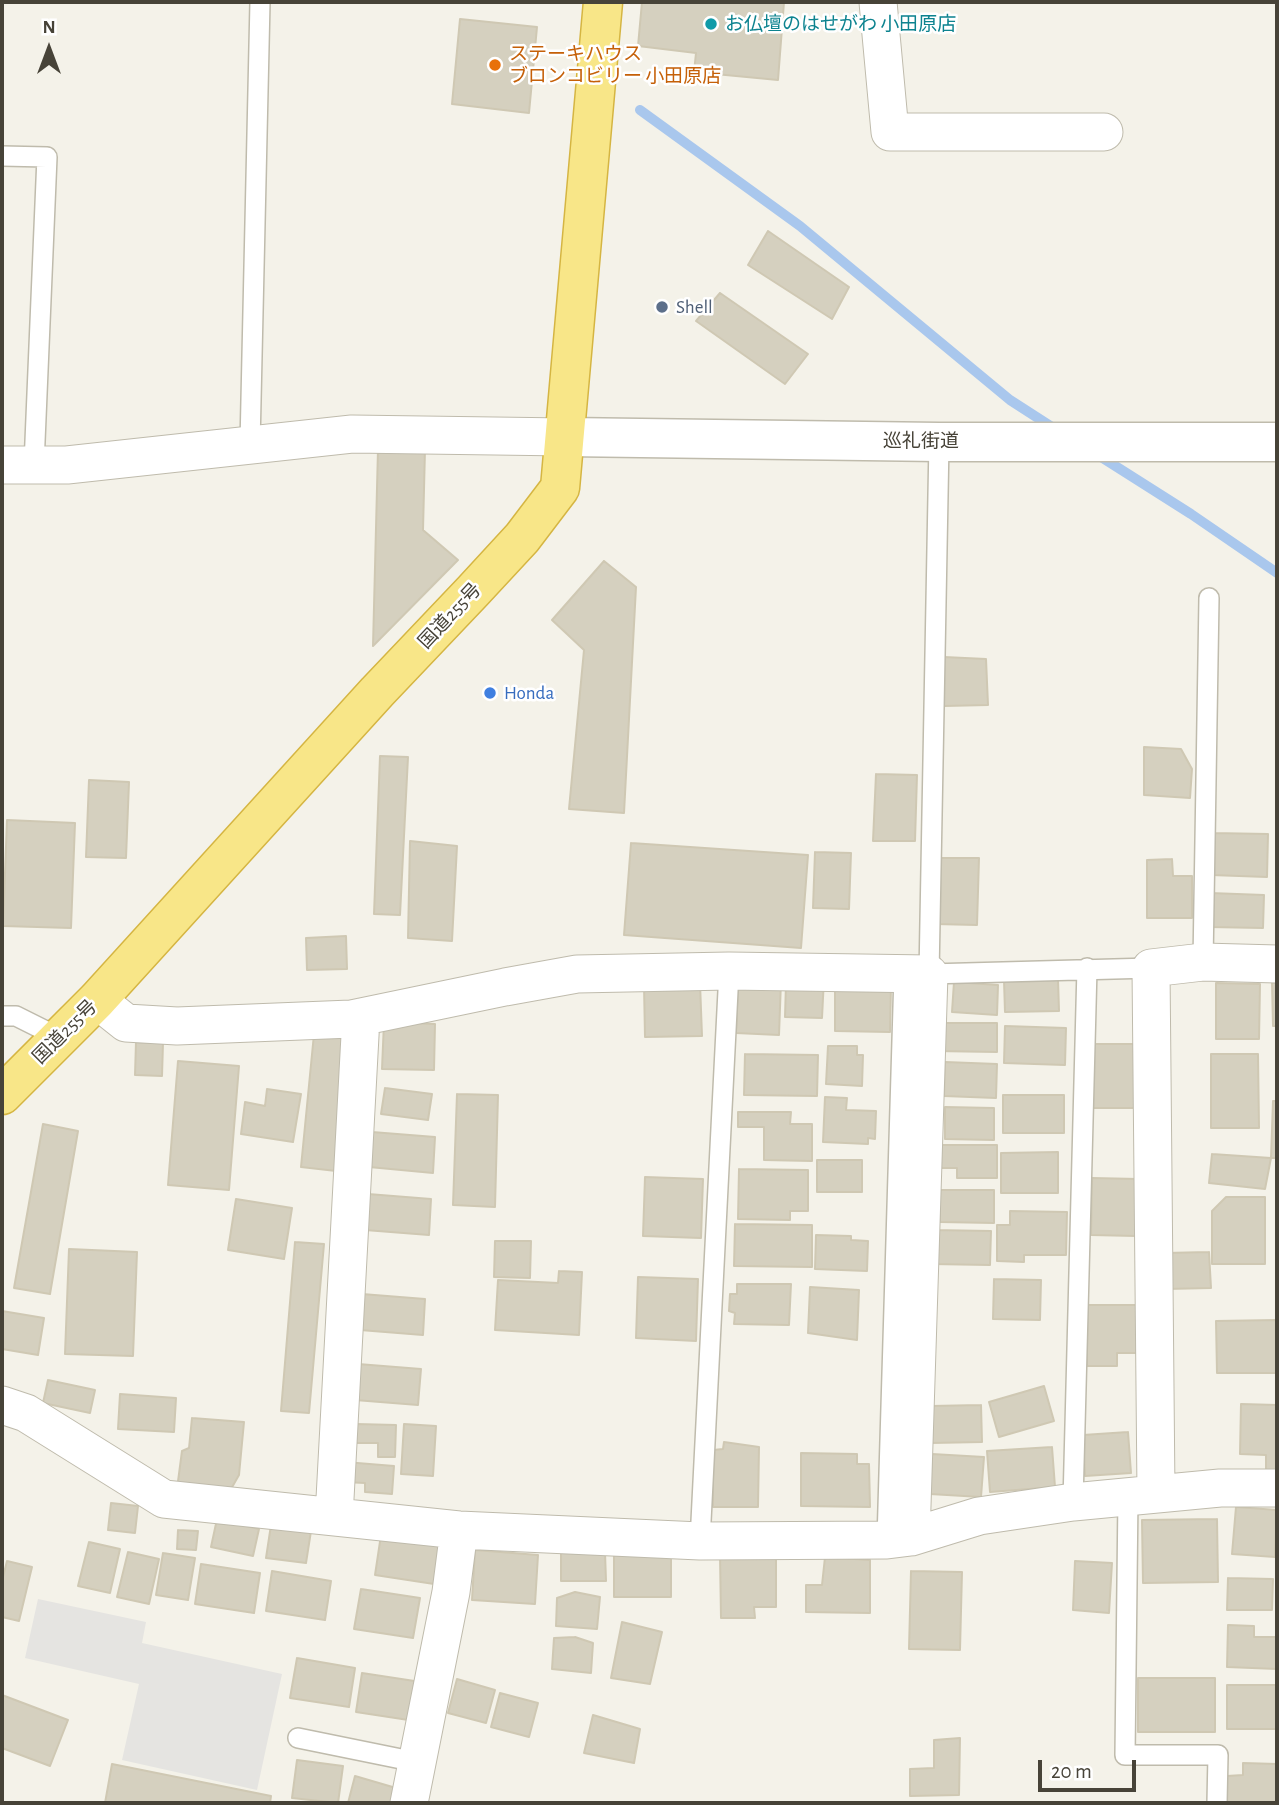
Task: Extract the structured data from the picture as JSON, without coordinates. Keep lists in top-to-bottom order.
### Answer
{
  "streets": {
    "highway": ["国道255号"],
    "street": ["巡礼街道"]
  },
  "crossings": [
    ["巡礼街道", "国道255号"]
  ],
  "places": [
    "お仏壇のはせがわ 小田原店",
    "ステーキハウス ブロンコビリー 小田原店",
    "Shell",
    "Honda"
  ],
  "scale_bar": "20 m",
  "north": "top"
}
